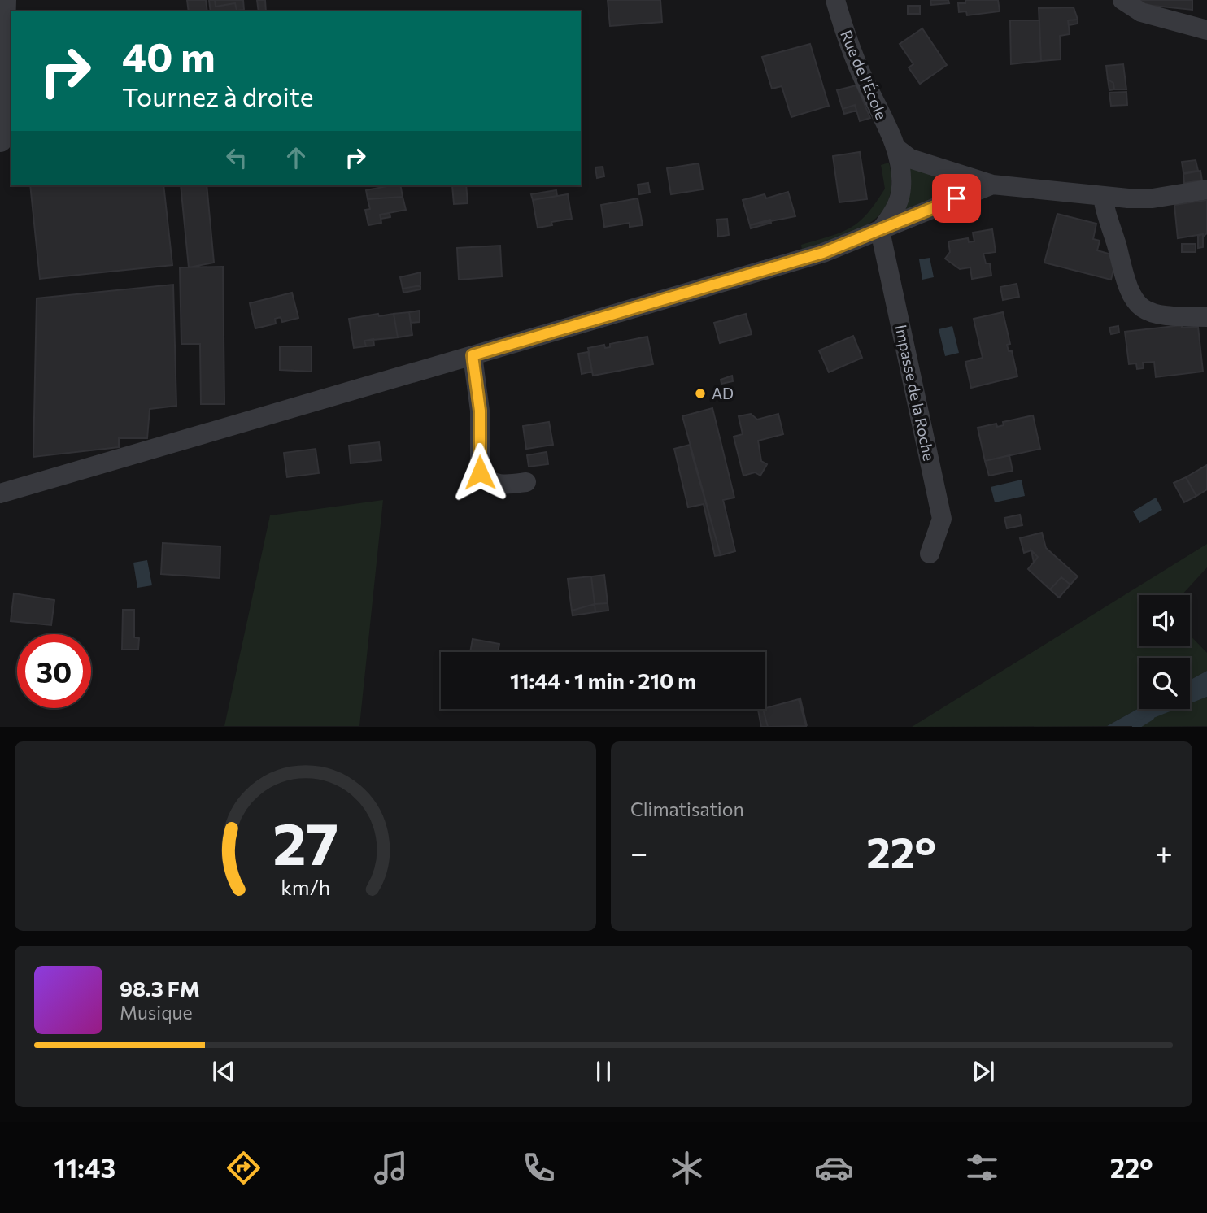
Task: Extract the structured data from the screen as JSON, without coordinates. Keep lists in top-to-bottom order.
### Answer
{
  "streets": {
    "street": ["Rue de l'École", "Impasse de la Roche"]
  },
  "crossings": [
    ["Rue de l'École", "Impasse de la Roche"]
  ],
  "places": ["AD"],
  "page": {
    "turn": ["40 m", "Tournez à droite"],
    "limit": "30",
    "trip": "11:44 · 1 min · 210 m",
    "tile": "Climatisation",
    "heat": ["−", "22°", "+"],
    "song": ["98.3 FM", "Musique"],
    "tabs": ["11:43", "22°"],
    "gauge": ["27", "km/h"]
  }
}
